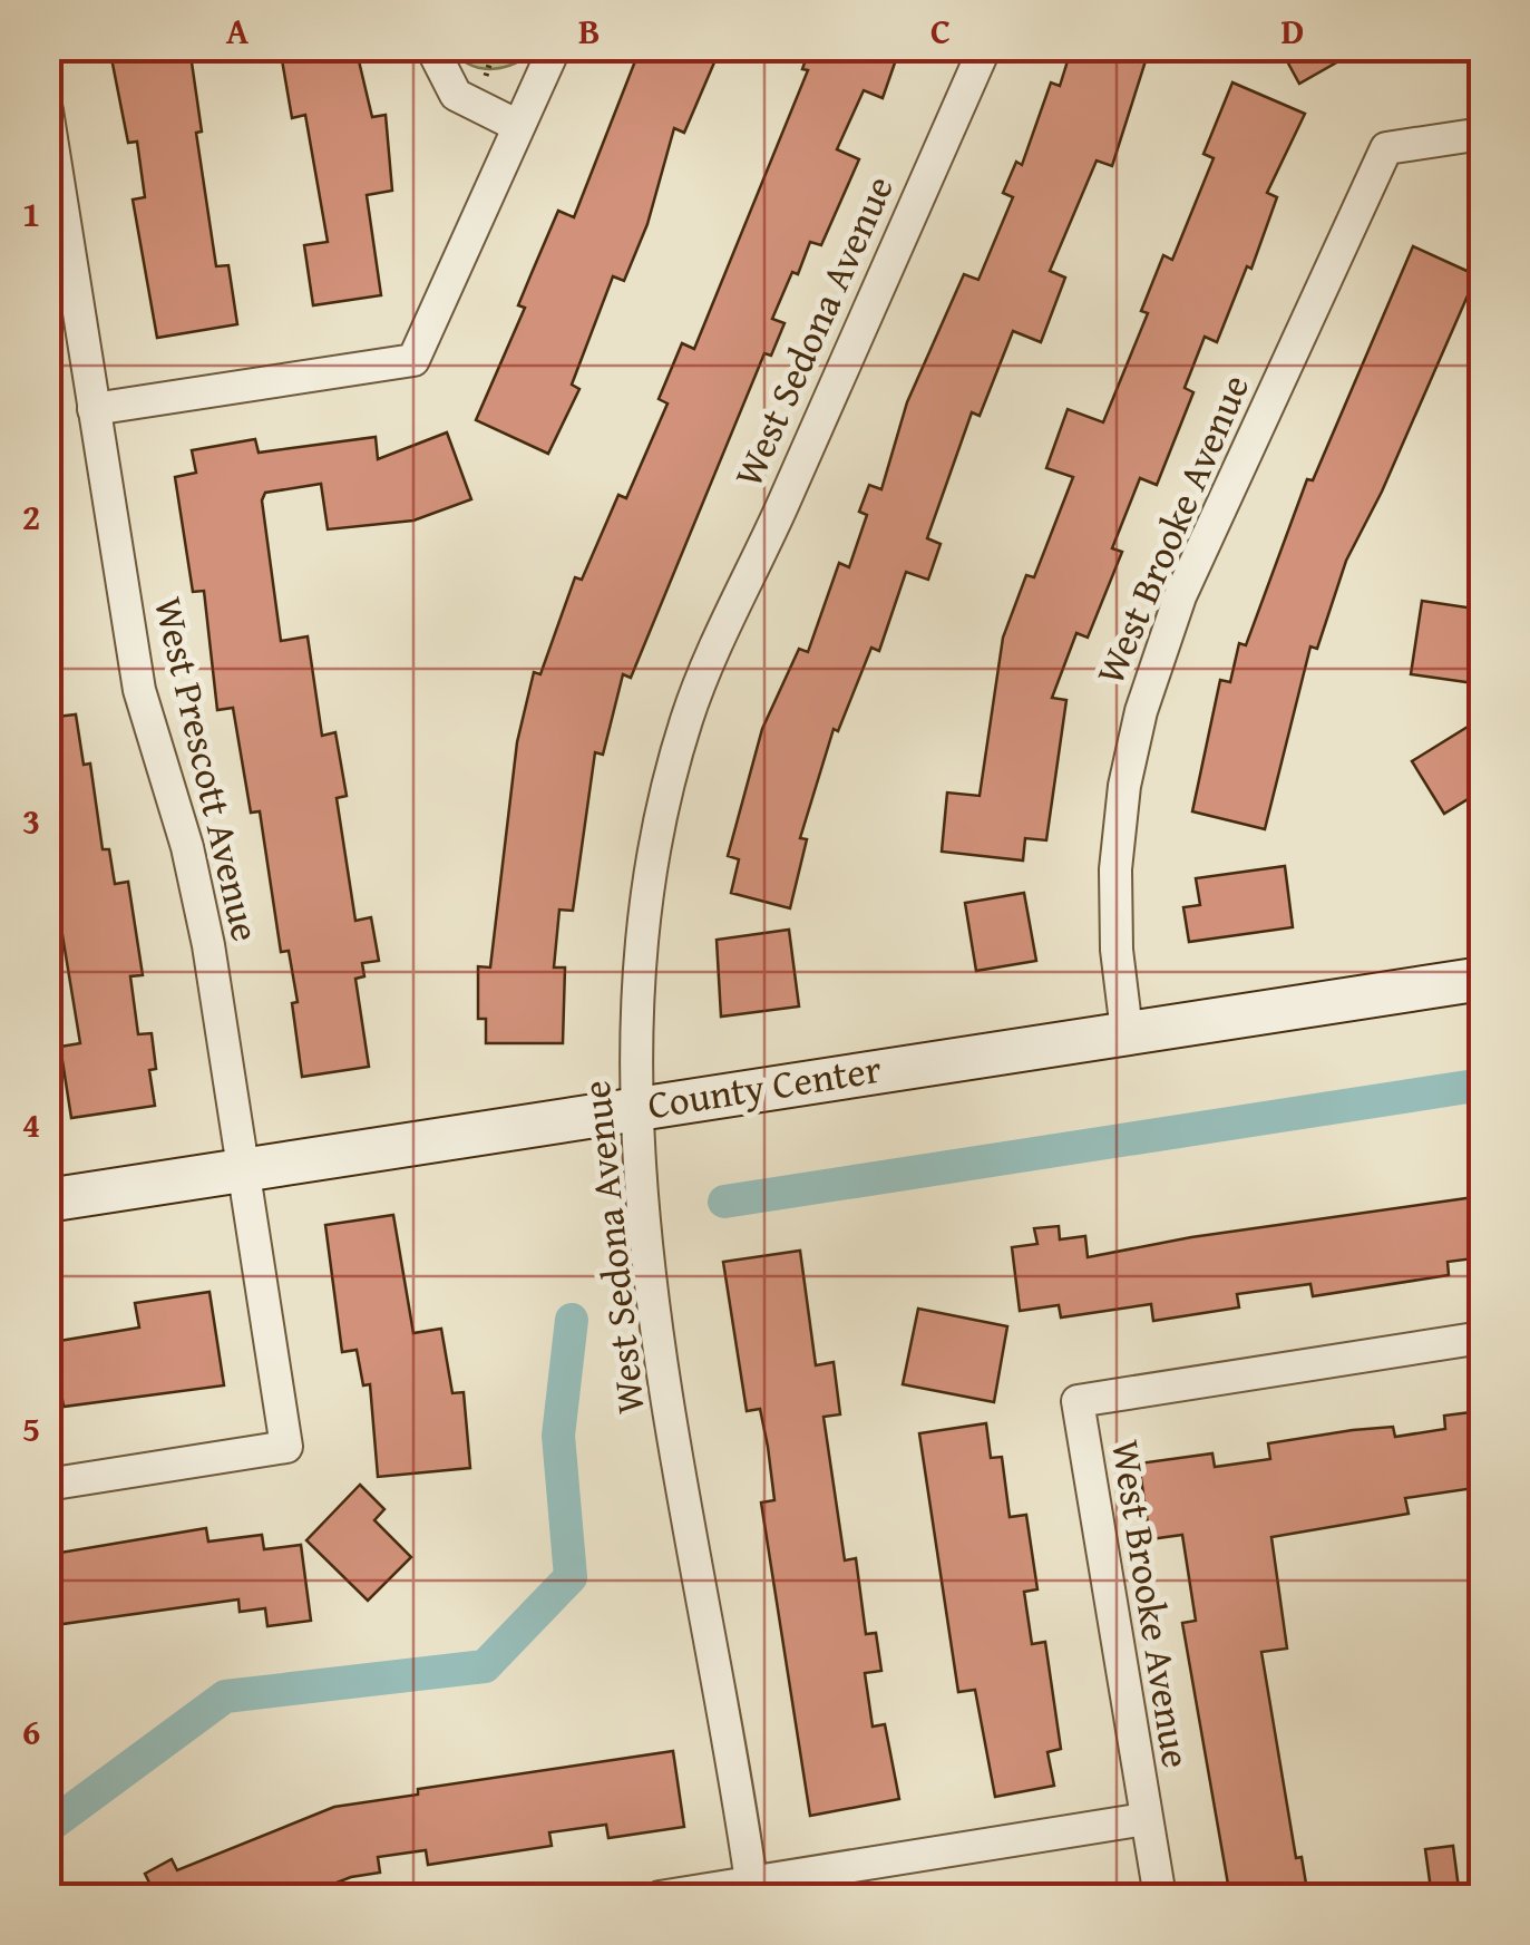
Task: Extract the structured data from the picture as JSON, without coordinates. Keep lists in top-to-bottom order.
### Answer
{
  "streets": {
    "street": [
      "West Sedona Avenue",
      "West Brooke Avenue",
      "West Prescott Avenue",
      "County Center"
    ]
  },
  "crossings": [
    ["West Sedona Avenue", "County Center"],
    ["West Brooke Avenue", "County Center"],
    ["West Prescott Avenue", "County Center"]
  ],
  "grid": {
    "columns": [
      "A",
      "B",
      "C",
      "D"
    ],
    "rows": [
      "1",
      "2",
      "3",
      "4",
      "5",
      "6"
    ]
  }
}
